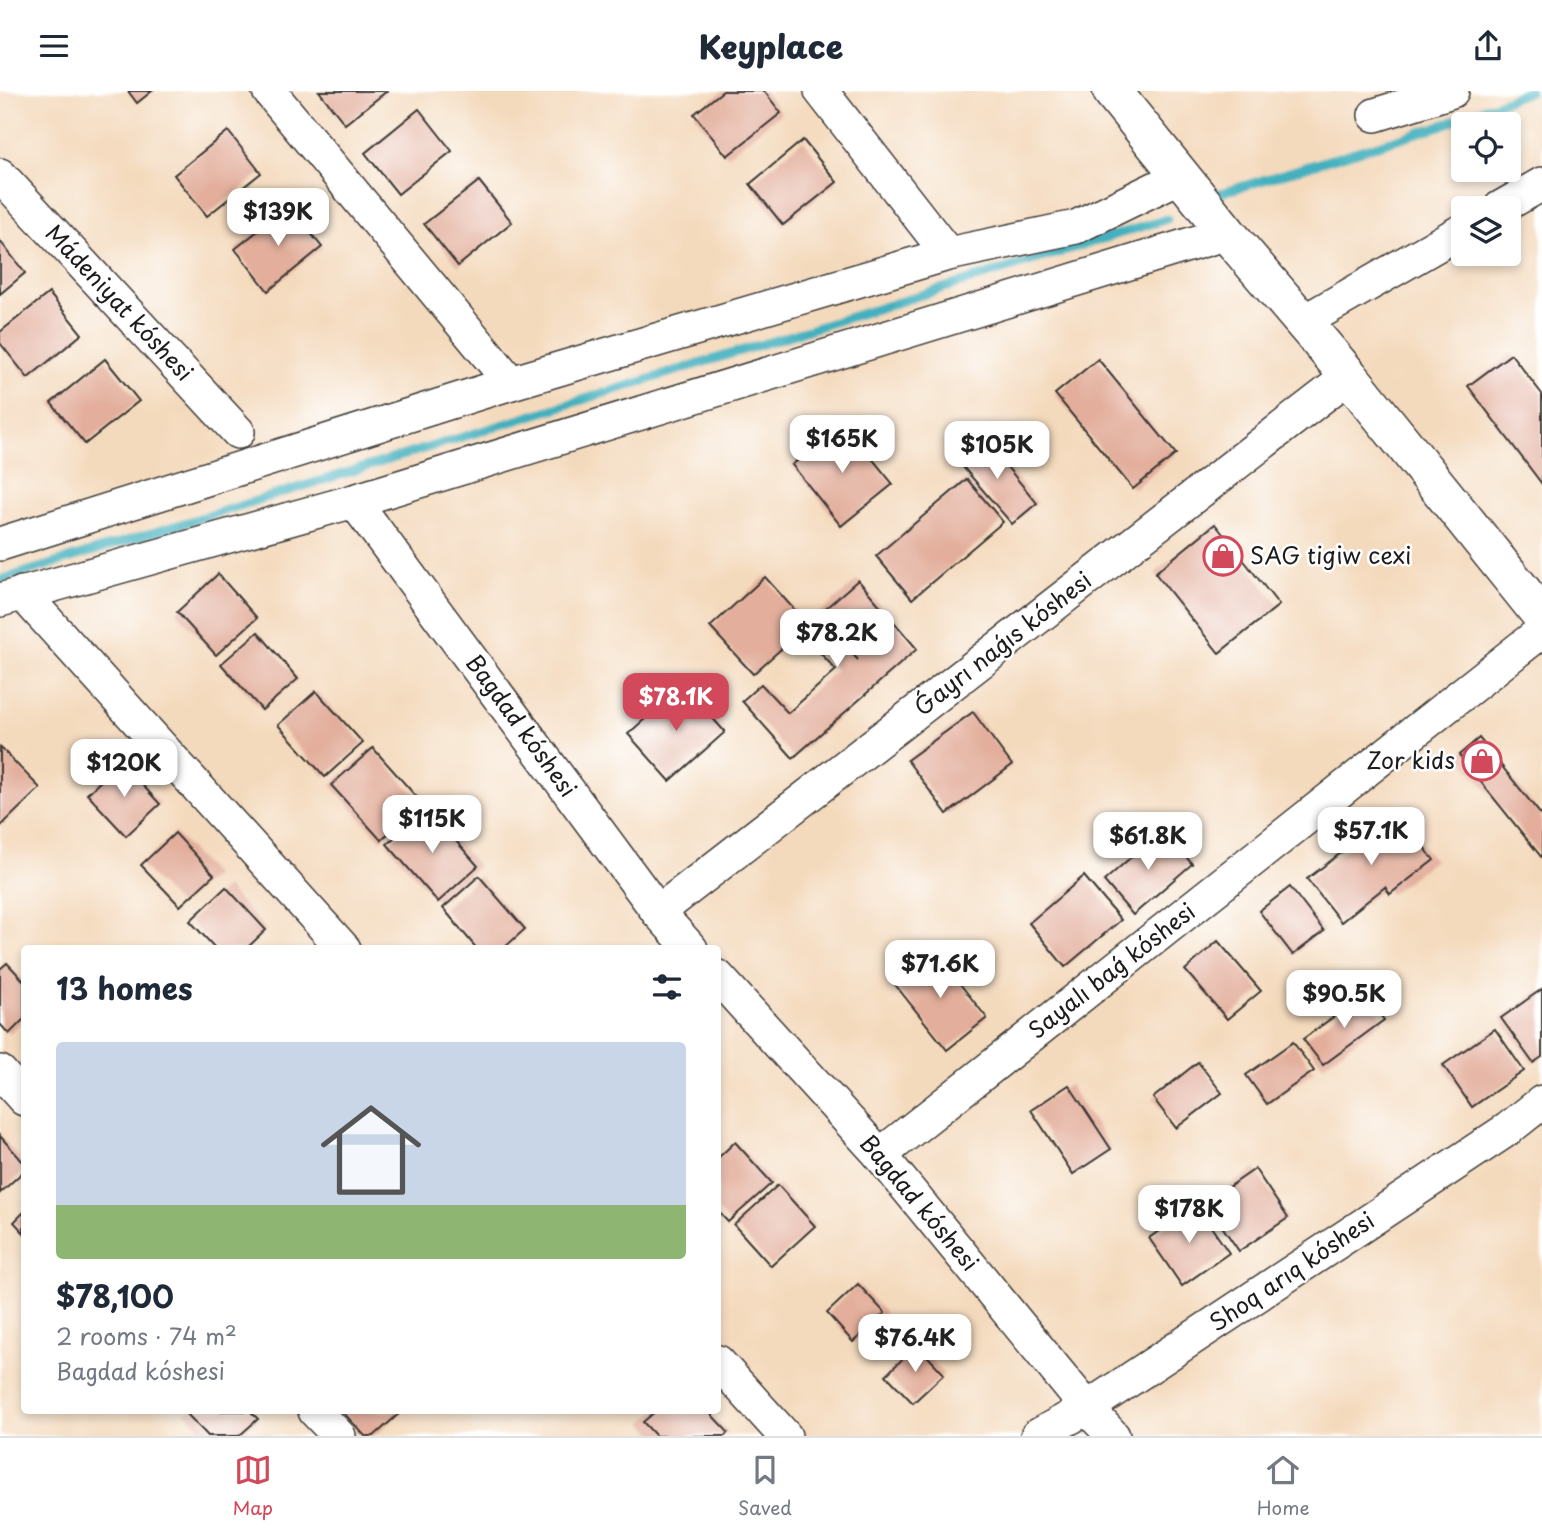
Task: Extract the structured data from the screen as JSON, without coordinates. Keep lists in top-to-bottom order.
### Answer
{
  "streets": {
    "street": [
      "Mádeniyat kóshesi",
      "Ǵayrı naǵıs kóshesi",
      "Bagdad kóshesi",
      "Sayalı baǵ kóshesi",
      "Shoq arıq kóshesi"
    ]
  },
  "crossings": [
    ["Ǵayrı naǵıs kóshesi", "Bagdad kóshesi"],
    ["Bagdad kóshesi", "Sayalı baǵ kóshesi"],
    ["Bagdad kóshesi", "Shoq arıq kóshesi"]
  ],
  "places": {
    "shop": ["SAG tigiw cexi", "Zor kids"]
  },
  "page": {
    "header": "Keyplace",
    "price": [
      "$139K",
      "$165K",
      "$105K",
      "$78.2K",
      "$78.1K",
      "$120K",
      "$115K",
      "$57.1K",
      "$61.8K",
      "$71.6K",
      "$90.5K",
      "$178K",
      "$76.4K"
    ],
    "heading": "13 homes",
    "list": [
      {
        "name": "$78,100",
        "note": "2 rooms · 74 m² · Bagdad kóshesi"
      }
    ],
    "tabs": ["Map", "Saved", "Home"]
  }
}
